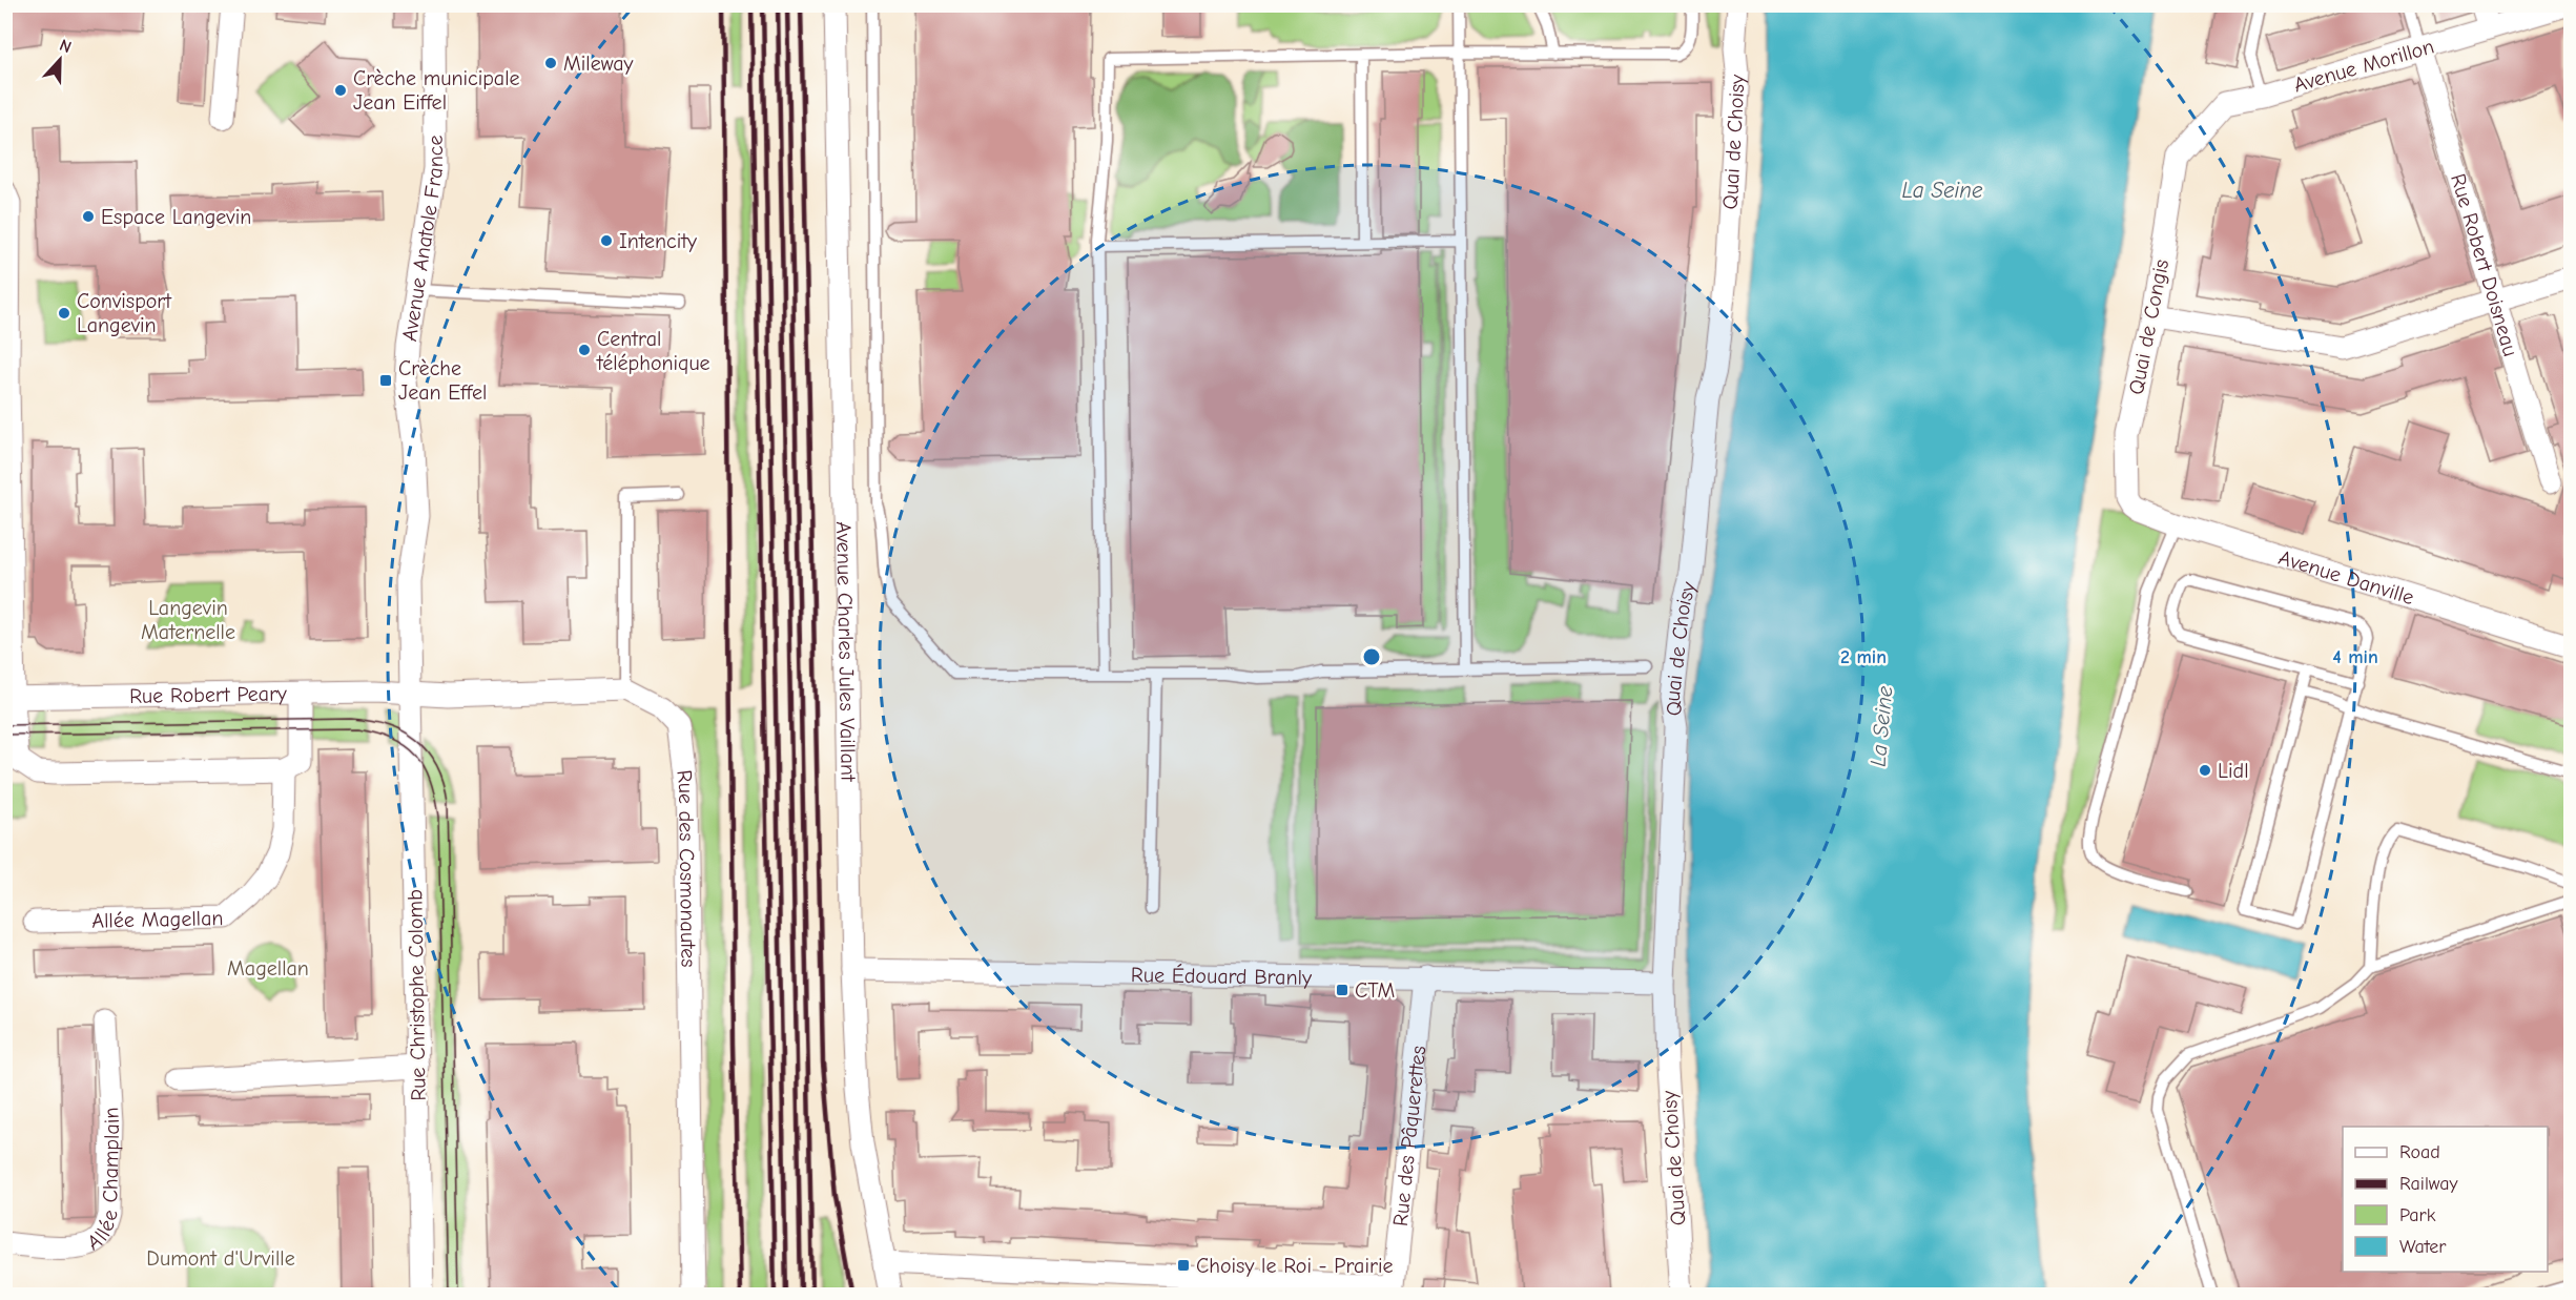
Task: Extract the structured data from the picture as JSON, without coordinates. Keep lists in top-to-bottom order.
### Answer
{
  "streets": {
    "street": [
      "Avenue Morillon",
      "Quai de Choisy",
      "Avenue Anatole France",
      "Rue Robert Doisneau",
      "Quai de Congis",
      "Avenue Danville",
      "Avenue Charles Jules Vaillant",
      "Rue Robert Peary",
      "Rue des Cosmonautes",
      "Allée Magellan",
      "Rue Édouard Branly",
      "Rue Christophe Colomb",
      "Rue des Pâquerettes",
      "Allée Champlain"
    ]
  },
  "crossings": [
    ["Avenue Morillon", "Rue Robert Doisneau"],
    ["Avenue Morillon", "Quai de Congis"],
    ["Quai de Choisy", "Rue Édouard Branly"],
    ["Avenue Anatole France", "Rue Robert Peary"],
    ["Avenue Anatole France", "Rue des Cosmonautes"],
    ["Avenue Anatole France", "Rue Christophe Colomb"],
    ["Quai de Congis", "Avenue Danville"],
    ["Avenue Charles Jules Vaillant", "Rue Édouard Branly"],
    ["Rue Robert Peary", "Rue des Cosmonautes"],
    ["Rue Robert Peary", "Rue Christophe Colomb"],
    ["Rue des Cosmonautes", "Rue Christophe Colomb"],
    ["Rue Édouard Branly", "Rue des Pâquerettes"]
  ],
  "water": ["La Seine"],
  "parks": ["Langevin Maternelle", "Magellan", "Dumont d'Urville"],
  "places": {
    "other": [
      "Mileway",
      "Crèche municipale Jean Eiffel",
      "Espace Langevin",
      "Intencity",
      "Convisport Langevin",
      "Central téléphonique",
      "Lidl"
    ],
    "transit": ["Crèche Jean Effel", "CTM", "Choisy le Roi - Prairie"]
  },
  "legend": [
    "Road",
    "Railway",
    "Park",
    "Water"
  ],
  "north": "top",
  "rings": ["2 min", "4 min"]
}
